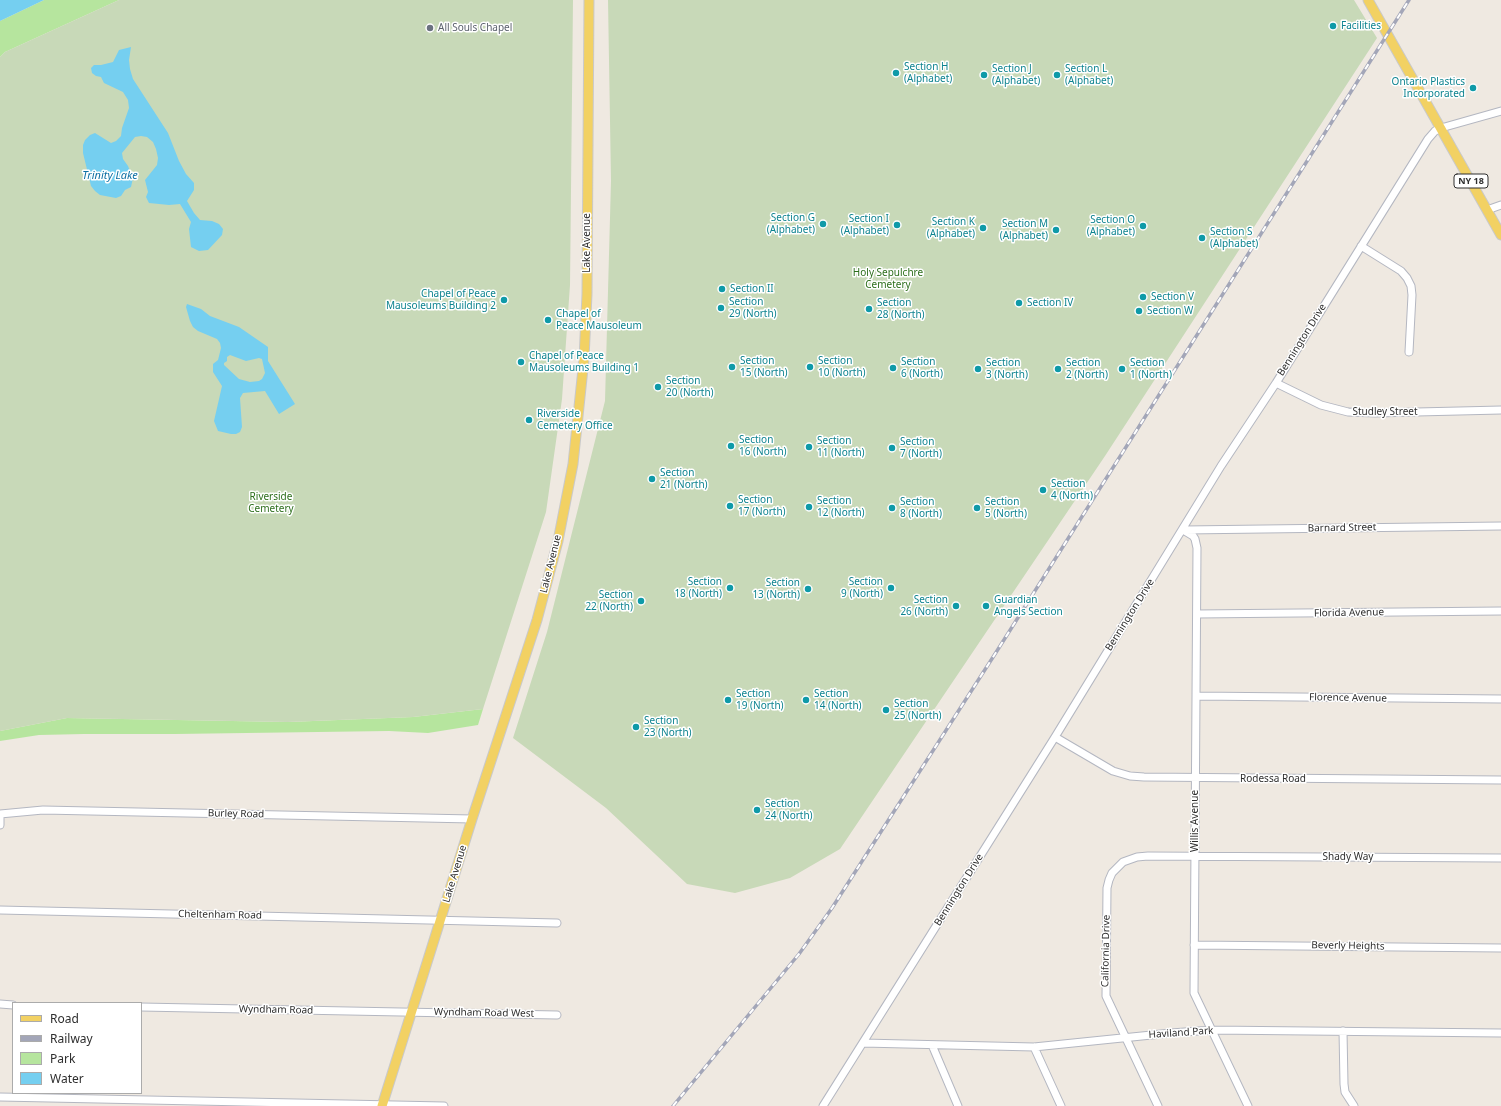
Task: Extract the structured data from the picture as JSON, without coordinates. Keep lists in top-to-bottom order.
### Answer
{
  "streets": {
    "main road": ["NY 18", "Lake Avenue"],
    "street": [
      "Bennington Drive",
      "Studley Street",
      "Barnard Street",
      "Florida Avenue",
      "Florence Avenue",
      "Rodessa Road",
      "Burley Road",
      "Willis Avenue",
      "Shady Way",
      "Cheltenham Road",
      "Beverly Heights",
      "California Drive",
      "Wyndham Road",
      "Wyndham Road West",
      "Haviland Park"
    ]
  },
  "crossings": [
    ["NY 18", "Bennington Drive"],
    ["Lake Avenue", "Burley Road"],
    ["Lake Avenue", "Cheltenham Road"],
    ["Lake Avenue", "Wyndham Road"],
    ["Lake Avenue", "Wyndham Road West"],
    ["Bennington Drive", "Studley Street"],
    ["Bennington Drive", "Barnard Street"],
    ["Bennington Drive", "Rodessa Road"],
    ["Bennington Drive", "Willis Avenue"],
    ["Bennington Drive", "Haviland Park"],
    ["Barnard Street", "Willis Avenue"],
    ["Florida Avenue", "Willis Avenue"],
    ["Florence Avenue", "Willis Avenue"],
    ["Rodessa Road", "Willis Avenue"],
    ["Willis Avenue", "Shady Way"],
    ["Willis Avenue", "Beverly Heights"],
    ["Willis Avenue", "California Drive"],
    ["Willis Avenue", "Haviland Park"],
    ["Shady Way", "California Drive"],
    ["California Drive", "Haviland Park"],
    ["Wyndham Road", "Wyndham Road West"]
  ],
  "water": ["Trinity Lake"],
  "parks": ["Holy Sepulchre Cemetery", "Riverside Cemetery"],
  "places": [
    "Facilities",
    "All Souls Chapel",
    "Section H (Alphabet)",
    "Section J (Alphabet)",
    "Section L (Alphabet)",
    "Ontario Plastics Incorporated",
    "Section G (Alphabet)",
    "Section I (Alphabet)",
    "Section O (Alphabet)",
    "Section K (Alphabet)",
    "Section M (Alphabet)",
    "Section S (Alphabet)",
    "Section II",
    "Section V",
    "Chapel of Peace Mausoleums Building 2",
    "Section IV",
    "Section 29 (North)",
    "Section 28 (North)",
    "Section W",
    "Chapel of Peace Mausoleum",
    "Chapel of Peace Mausoleums Building 1",
    "Section 15 (North)",
    "Section 10 (North)",
    "Section 6 (North)",
    "Section 3 (North)",
    "Section 2 (North)",
    "Section 1 (North)",
    "Section 20 (North)",
    "Riverside Cemetery Office",
    "Section 16 (North)",
    "Section 11 (North)",
    "Section 7 (North)",
    "Section 21 (North)",
    "Section 4 (North)",
    "Section 17 (North)",
    "Section 12 (North)",
    "Section 8 (North)",
    "Section 5 (North)",
    "Section 18 (North)",
    "Section 9 (North)",
    "Section 13 (North)",
    "Section 22 (North)",
    "Section 26 (North)",
    "Guardian Angels Section",
    "Section 19 (North)",
    "Section 14 (North)",
    "Section 25 (North)",
    "Section 23 (North)",
    "Section 24 (North)"
  ],
  "legend": [
    "Road",
    "Railway",
    "Park",
    "Water"
  ]
}
